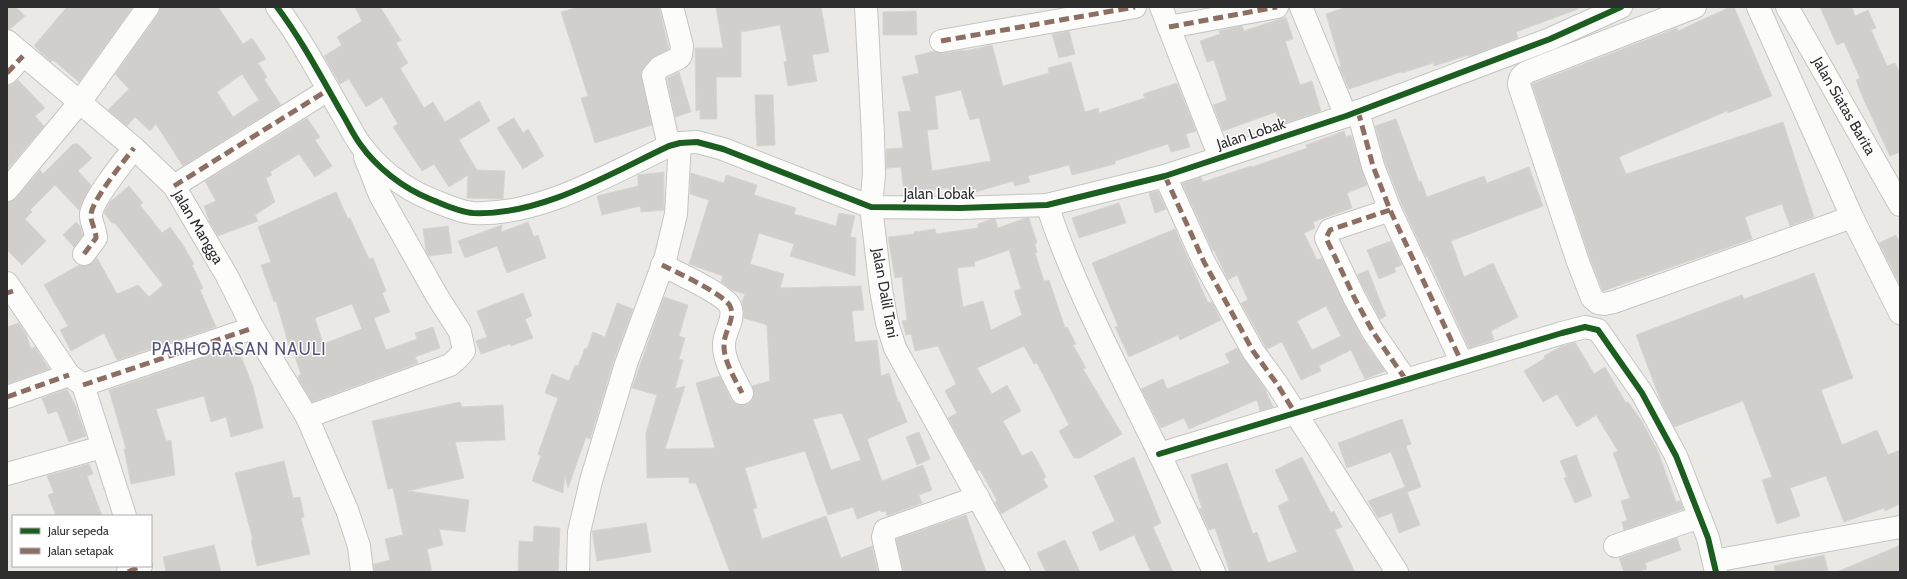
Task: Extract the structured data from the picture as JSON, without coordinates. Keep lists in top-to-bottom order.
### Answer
{
  "streets": {
    "street": [
      "Jalan Siatas Barita",
      "Jalan Lobak",
      "Jalan Mangga",
      "Jalan Dalil Tani"
    ]
  },
  "crossings": [
    ["Jalan Lobak", "Jalan Dalil Tani"]
  ],
  "districts": ["PARHORASAN NAULI"],
  "legend": ["Jalur sepeda", "Jalan setapak"]
}
